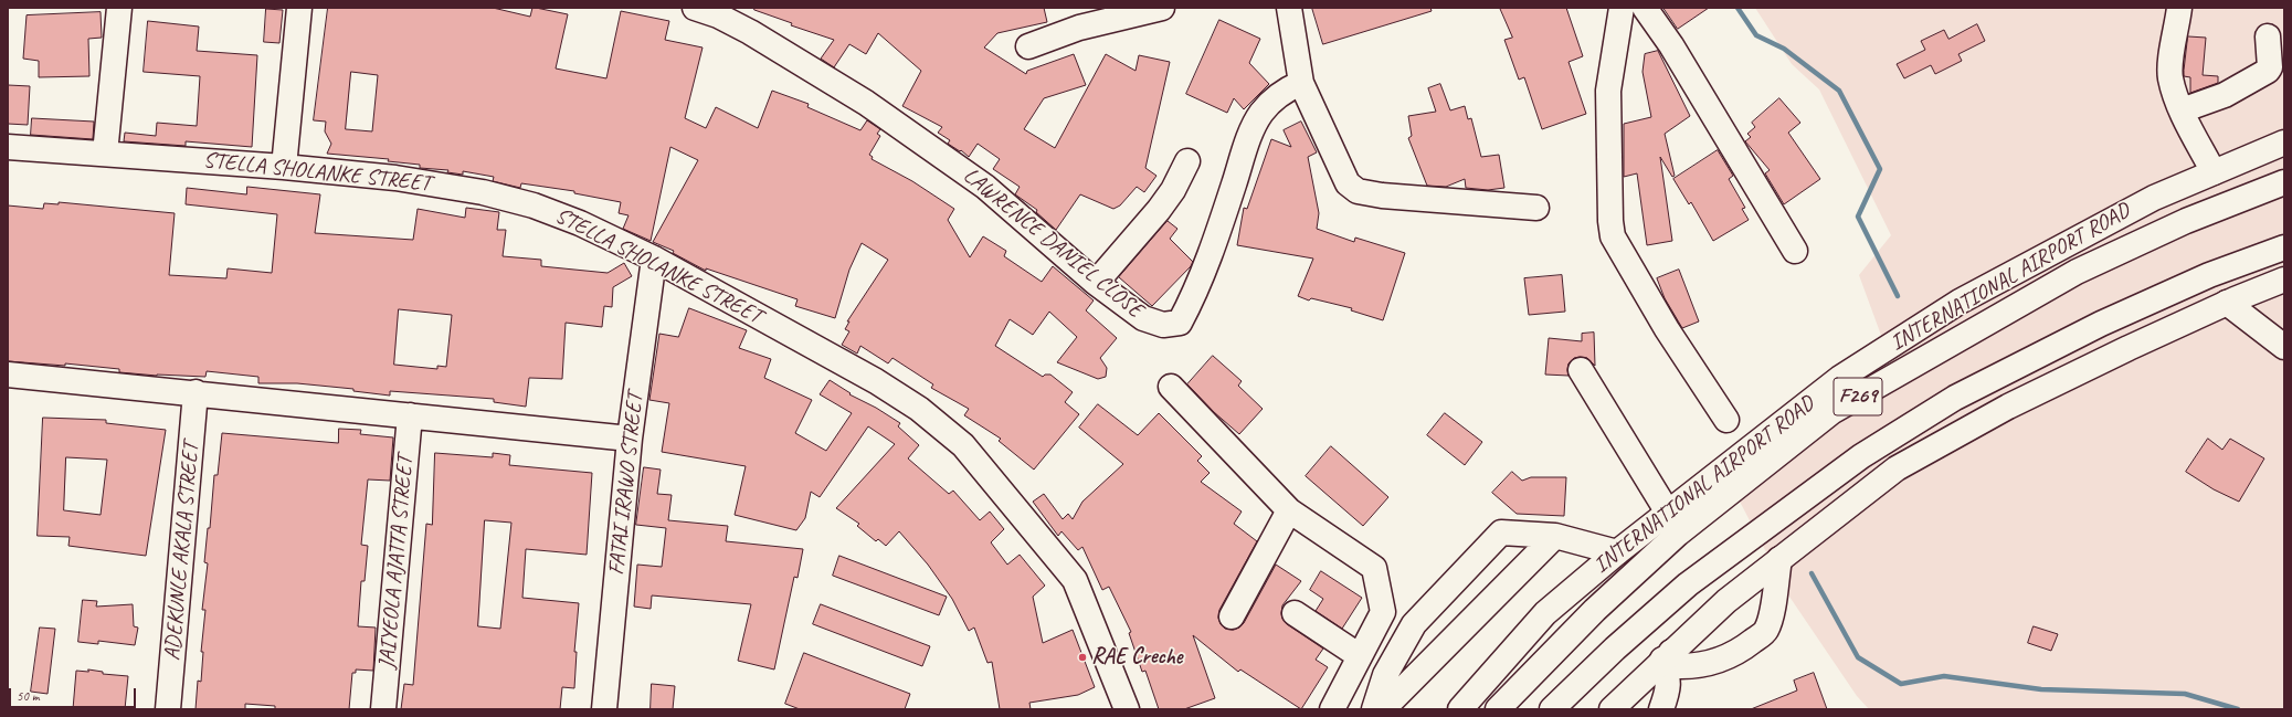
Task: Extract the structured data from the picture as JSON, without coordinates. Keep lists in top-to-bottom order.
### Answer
{
  "streets": {
    "main road": [
      "STELLA SHOLANKE STREET",
      "LAWRENCE DANIEL CLOSE",
      "INTERNATIONAL AIRPORT ROAD",
      "F269",
      "FATAI IRAWO STREET",
      "ADEKUNLE AKALA STREET",
      "JAIYEOLA AJATTA STREET"
    ]
  },
  "crossings": [
    ["STELLA SHOLANKE STREET", "FATAI IRAWO STREET"]
  ],
  "places": ["RAE Creche"],
  "scale_bar": "50 m"
}
